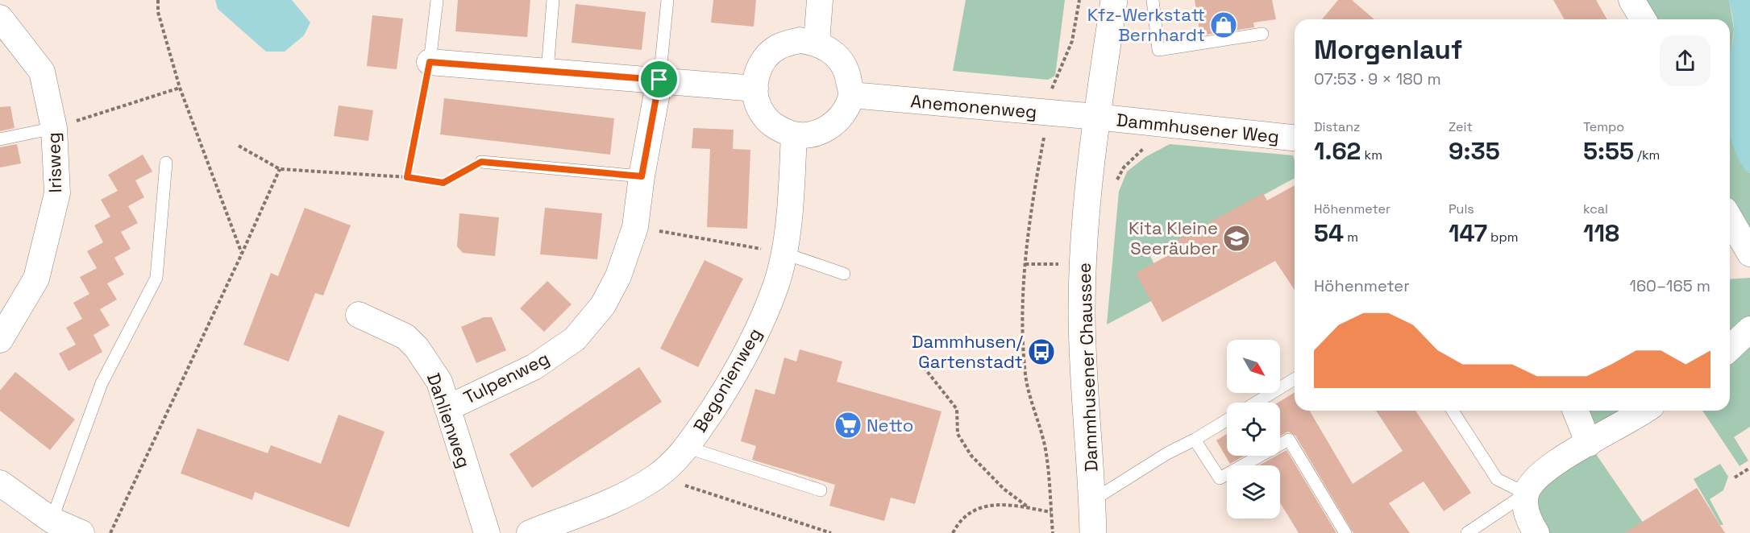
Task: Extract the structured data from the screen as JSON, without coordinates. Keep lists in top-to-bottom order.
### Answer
{
  "streets": {
    "street": [
      "Anemonenweg",
      "Dammhusener Weg",
      "Irisweg",
      "Dammhusener Chaussee",
      "Tulpenweg",
      "Begonienweg",
      "Dahlienweg"
    ]
  },
  "crossings": [
    ["Anemonenweg", "Dammhusener Weg"],
    ["Anemonenweg", "Dammhusener Chaussee"],
    ["Anemonenweg", "Begonienweg"],
    ["Dammhusener Weg", "Dammhusener Chaussee"],
    ["Tulpenweg", "Dahlienweg"]
  ],
  "places": {
    "shop": ["Kfz-Werkstatt Bernhardt"],
    "school or university": ["Kita Kleine Seeräuber"],
    "bus stop": ["Dammhusen/ Gartenstadt"],
    "supermarket": ["Netto"]
  },
  "north": "bottom right",
  "page": {
    "heading": ["Morgenlauf", "07:53 · 9 × 180 m"],
    "stats": [
      ["Distanz", "1.62 km"],
      ["Zeit", "9:35"],
      ["Tempo", "5:55 /km"],
      ["Höhenmeter", "54 m"],
      ["Puls", "147 bpm"],
      ["kcal", "118"]
    ],
    "chart": ["Höhenmeter", "160–165 m"]
  }
}
